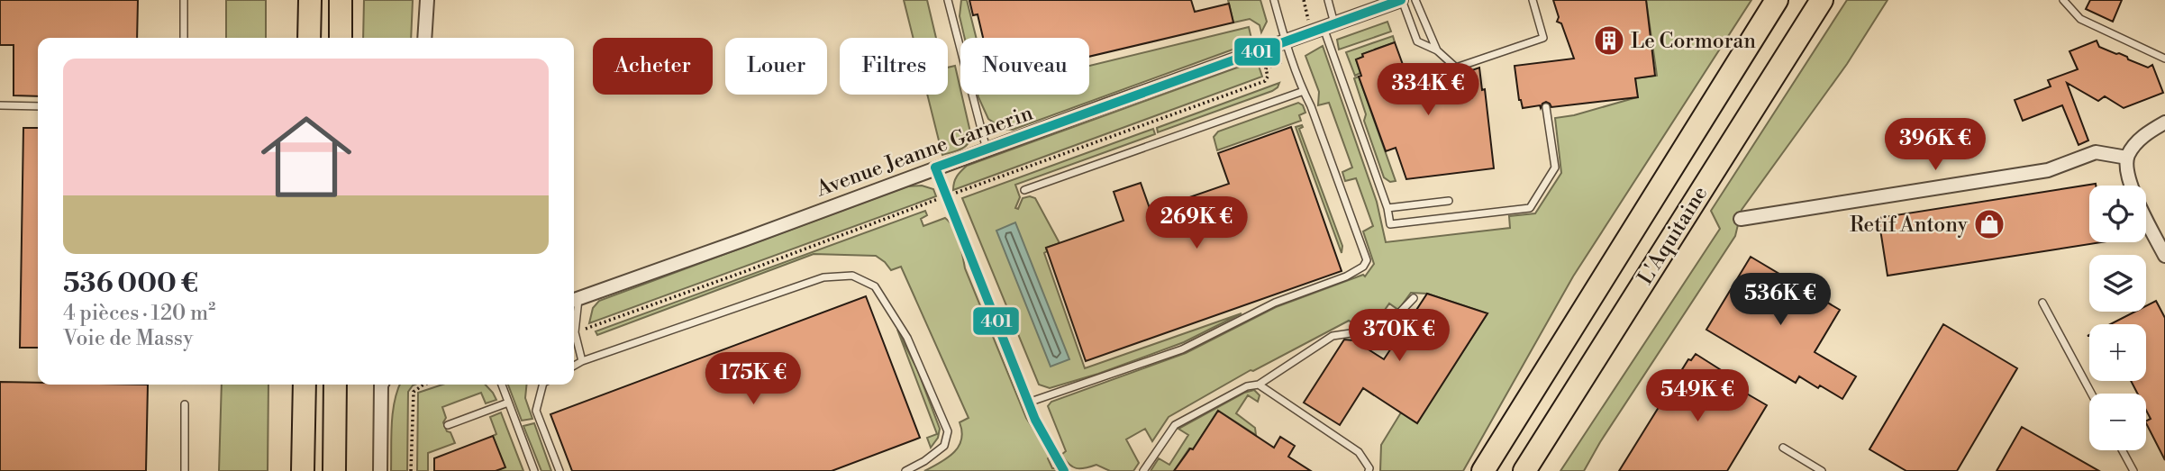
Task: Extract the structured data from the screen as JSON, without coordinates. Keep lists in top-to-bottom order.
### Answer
{
  "streets": {
    "highway": ["L'Aquitaine"],
    "street": ["Avenue Jeanne Garnerin"]
  },
  "places": {
    "building": ["Le Cormoran"],
    "shop": ["Retif Antony"]
  },
  "lines": ["transit line 401"],
  "page": {
    "chip": [
      "Acheter",
      "Louer",
      "Filtres",
      "Nouveau"
    ],
    "list": [
      {
        "name": "536 000 €",
        "note": "4 pièces · 120 m² · Voie de Massy"
      }
    ],
    "price": [
      "334K €",
      "396K €",
      "269K €",
      "536K €",
      "370K €",
      "175K €",
      "549K €"
    ],
    "map_buttons": ["+", "−"]
  }
}
